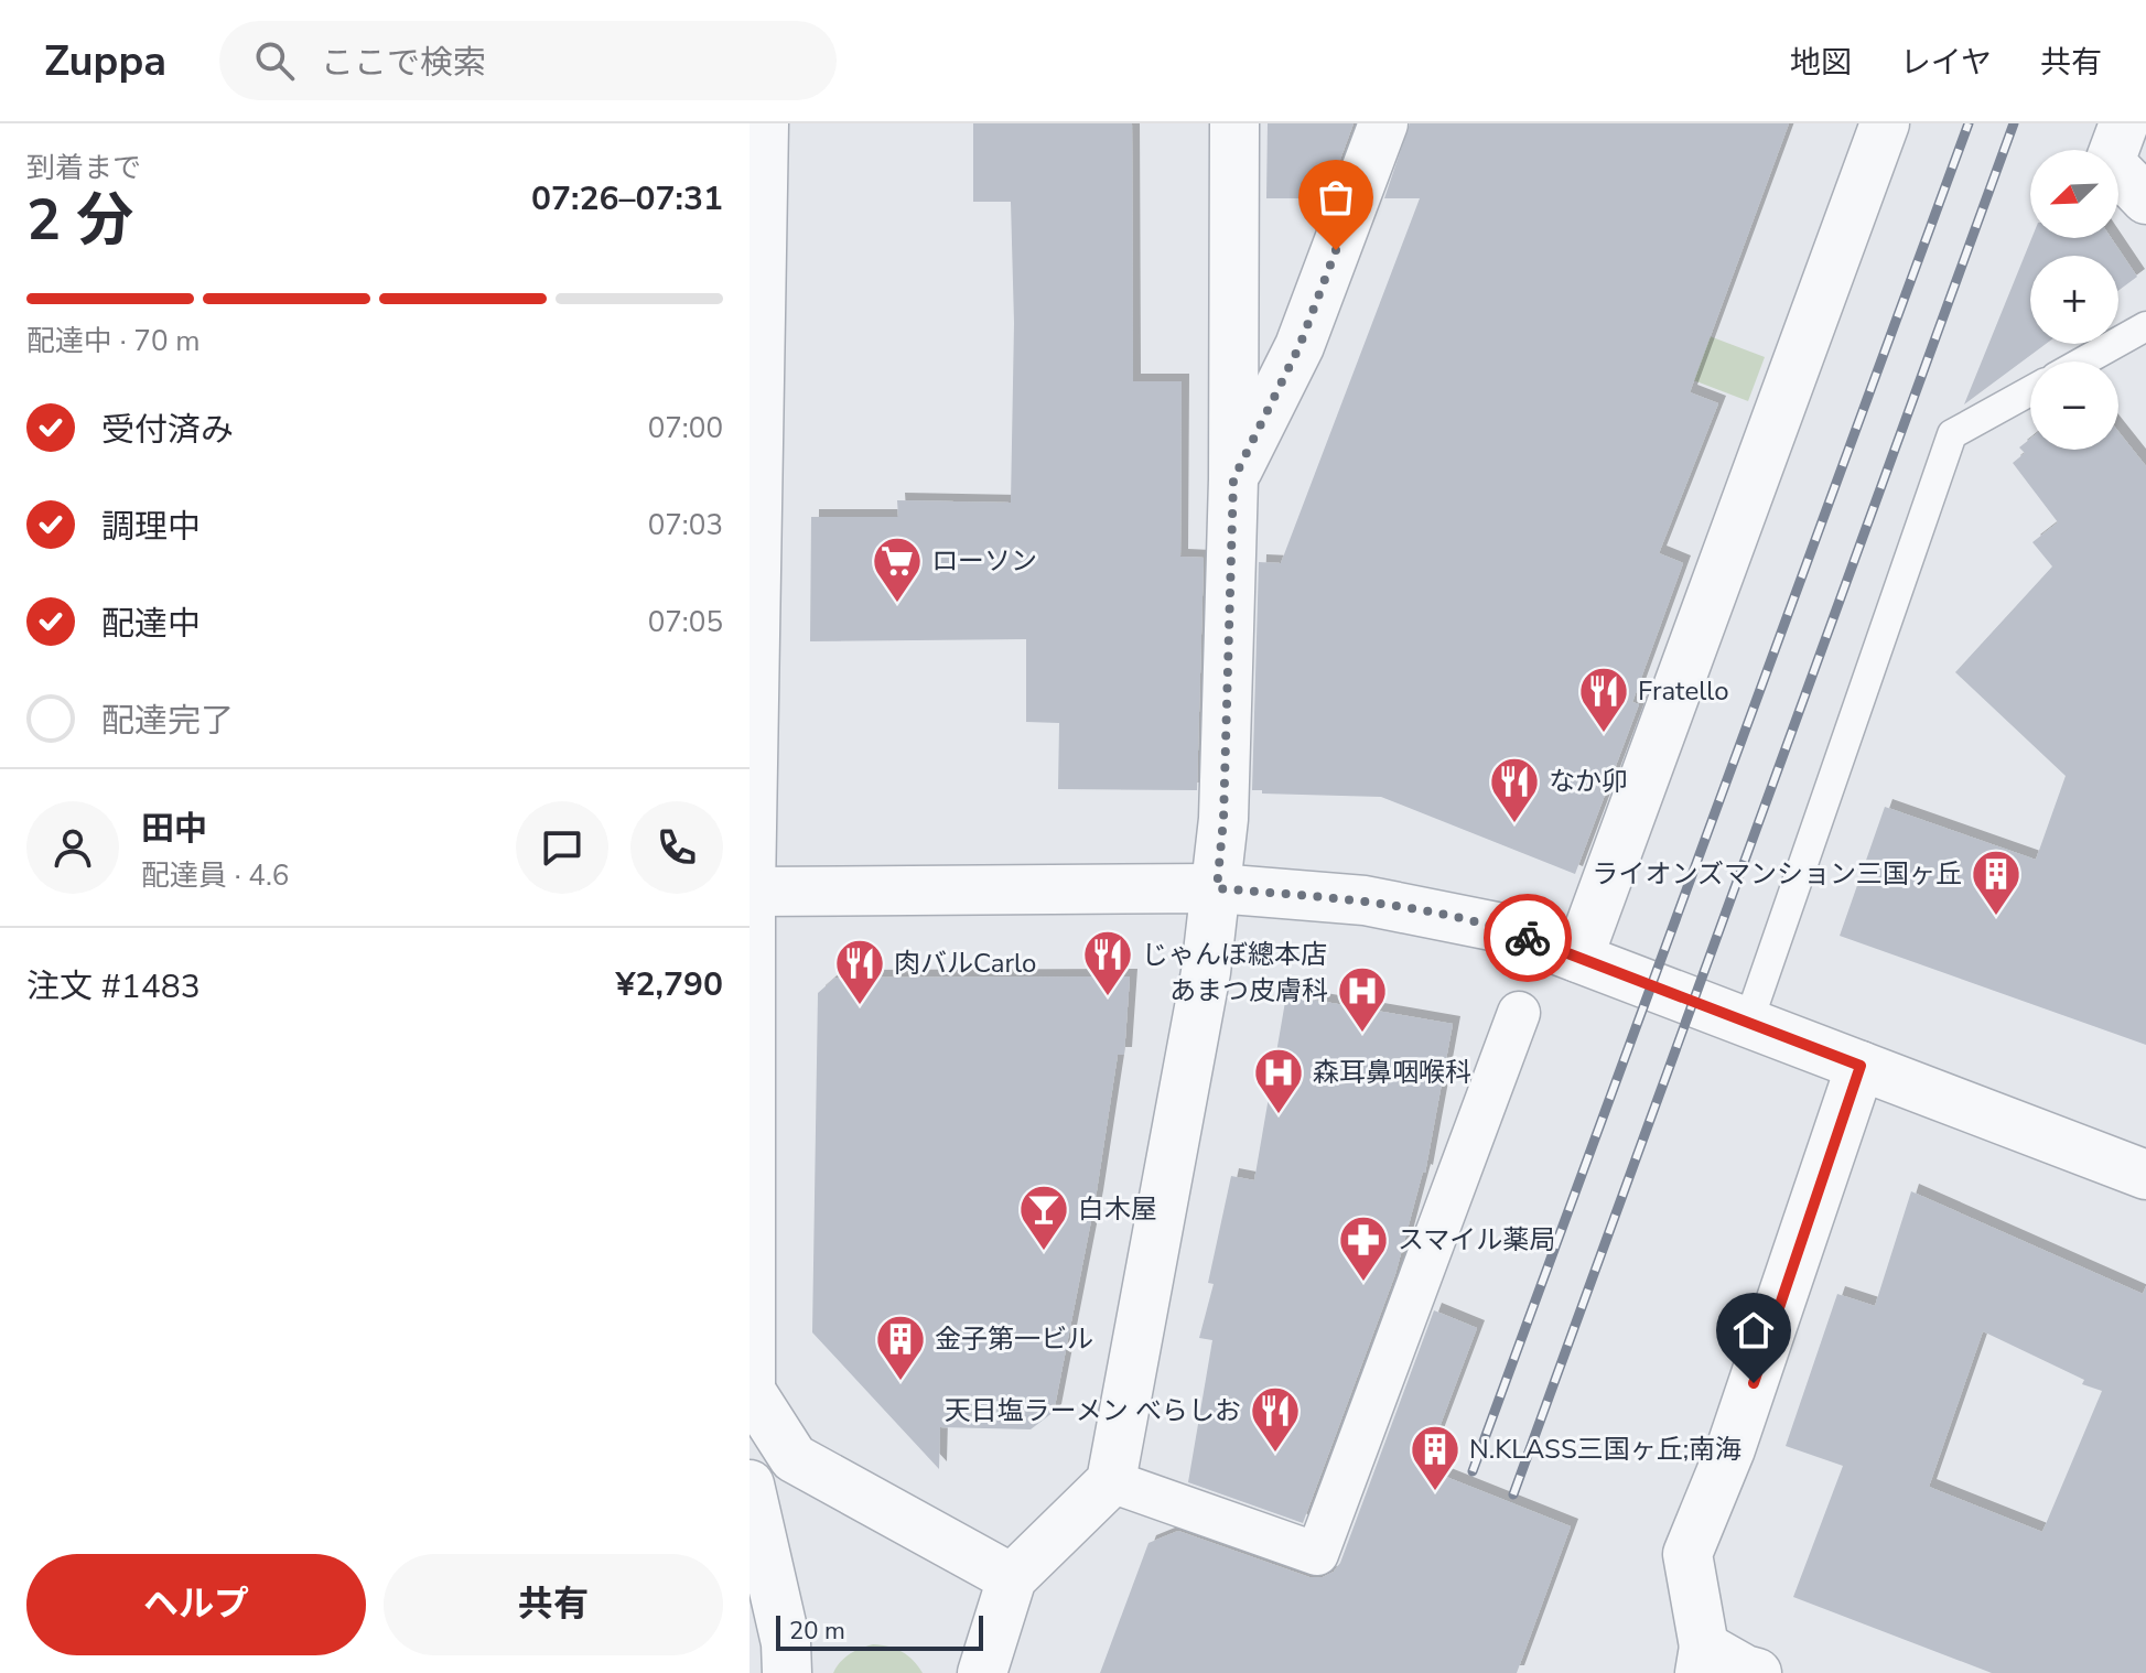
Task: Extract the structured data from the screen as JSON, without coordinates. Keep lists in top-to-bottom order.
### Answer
{
  "places": {
    "supermarket": ["ローソン"],
    "restaurant": [
      "Fratello",
      "なか卯",
      "じゃんぼ總本店",
      "肉バルCarlo",
      "天日塩ラーメン べらしお"
    ],
    "building": ["ライオンズマンション三国ヶ丘", "金子第一ビル", "N.KLASS三国ヶ丘;南海"],
    "hospital": ["あまつ皮膚科", "森耳鼻咽喉科"],
    "bar": ["白木屋"],
    "pharmacy": ["スマイル薬局"]
  },
  "scale_bar": "20 m",
  "north": "bottom left",
  "page": {
    "header": "Zuppa",
    "search": "ここで検索",
    "nav": ["地図", "レイヤ", "共有"],
    "heading": ["2 分", "到着まで", "07:26–07:31"],
    "panel": [
      "田中",
      "配達員 · 4.6",
      "注文 #1483",
      "¥2,790"
    ],
    "map_buttons": ["+", "−"],
    "bar": "配達中 · 70 m",
    "list": [
      ["受付済み", "07:00"],
      ["調理中", "07:03"],
      ["配達中", "07:05"],
      "配達完了"
    ],
    "buttons": ["ヘルプ", "共有"],
    "scale": "20 m"
  }
}
